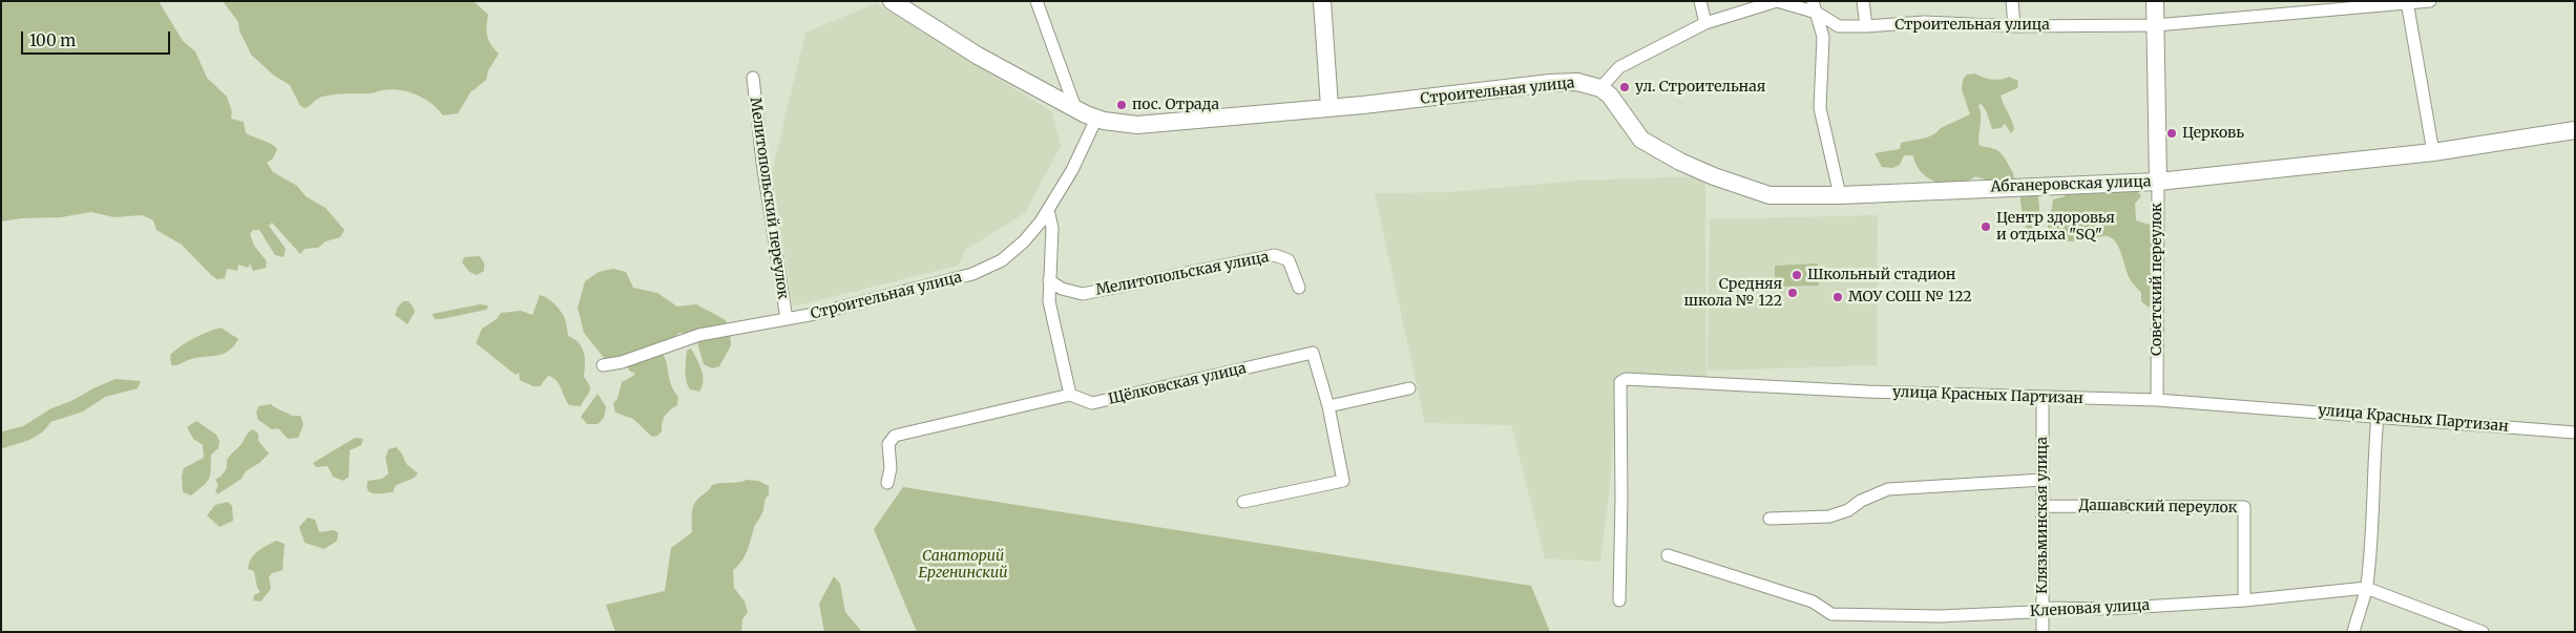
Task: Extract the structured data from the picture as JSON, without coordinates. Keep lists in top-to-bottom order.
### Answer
{
  "streets": {
    "street": [
      "Строительная улица",
      "Абганеровская улица",
      "Мелитопольский переулок",
      "Мелитопольская улица",
      "Советский переулок",
      "Щёлковская улица",
      "улица Красных Партизан",
      "Дашавский переулок",
      "Клязьминская улица",
      "Кленовая улица"
    ]
  },
  "crossings": [
    ["Строительная улица", "Абганеровская улица"],
    ["Строительная улица", "Мелитопольский переулок"],
    ["Строительная улица", "Советский переулок"],
    ["Абганеровская улица", "Советский переулок"],
    ["Советский переулок", "улица Красных Партизан"],
    ["улица Красных Партизан", "Клязьминская улица"],
    ["Дашавский переулок", "Клязьминская улица"],
    ["Дашавский переулок", "Кленовая улица"],
    ["Клязьминская улица", "Кленовая улица"]
  ],
  "parks": ["Санаторий Ергенинский"],
  "places": [
    "ул. Строительная",
    "пос. Отрада",
    "Церковь",
    "Центр здоровья и отдыха \"SQ\"",
    "Школьный стадион",
    "Средняя школа № 122",
    "МОУ СОШ № 122"
  ],
  "scale_bar": "100 m"
}
